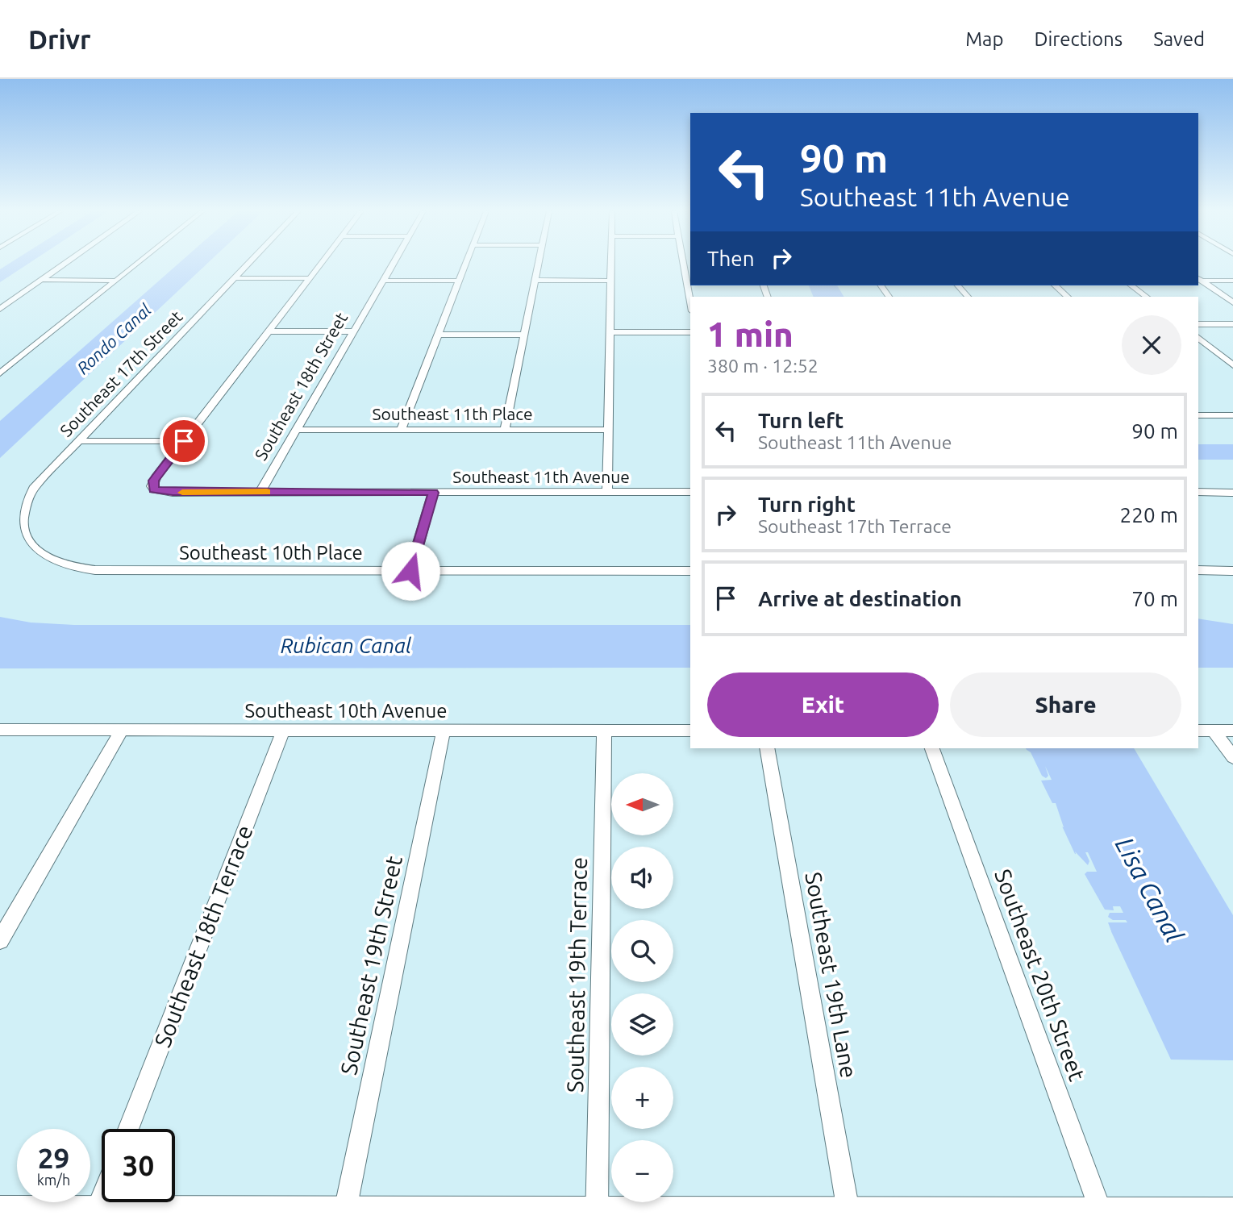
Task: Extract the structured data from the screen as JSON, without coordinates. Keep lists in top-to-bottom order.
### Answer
{
  "streets": {
    "street": [
      "Southeast 17th Street",
      "Southeast 18th Street",
      "Southeast 11th Place",
      "Southeast 11th Avenue",
      "Southeast 10th Place",
      "Southeast 10th Avenue",
      "Southeast 18th Terrace",
      "Southeast 19th Street",
      "Southeast 19th Terrace",
      "Southeast 19th Lane",
      "Southeast 20th Street"
    ]
  },
  "crossings": [
    ["Southeast 17th Street", "Southeast 10th Place"],
    ["Southeast 18th Street", "Southeast 11th Place"],
    ["Southeast 18th Street", "Southeast 11th Avenue"],
    ["Southeast 10th Avenue", "Southeast 18th Terrace"],
    ["Southeast 10th Avenue", "Southeast 19th Street"],
    ["Southeast 10th Avenue", "Southeast 19th Terrace"]
  ],
  "water": ["Rondo Canal", "Rubican Canal", "Lisa Canal"],
  "north": "left",
  "page": {
    "header": "Drivr",
    "nav": ["Map", "Directions", "Saved"],
    "turn": ["90 m", "Southeast 11th Avenue"],
    "then": "Then",
    "heading": ["1 min", "380 m · 12:52"],
    "list": [
      {
        "name": "Turn left",
        "note": "Southeast 11th Avenue",
        "value": "90 m"
      },
      {
        "name": "Turn right",
        "note": "Southeast 17th Terrace",
        "value": "220 m"
      },
      {
        "name": "Arrive at destination",
        "value": "70 m"
      }
    ],
    "buttons": ["Exit", "Share"],
    "map_buttons": ["+", "−"],
    "speed": "29 km/h",
    "limit": "30"
  }
}
